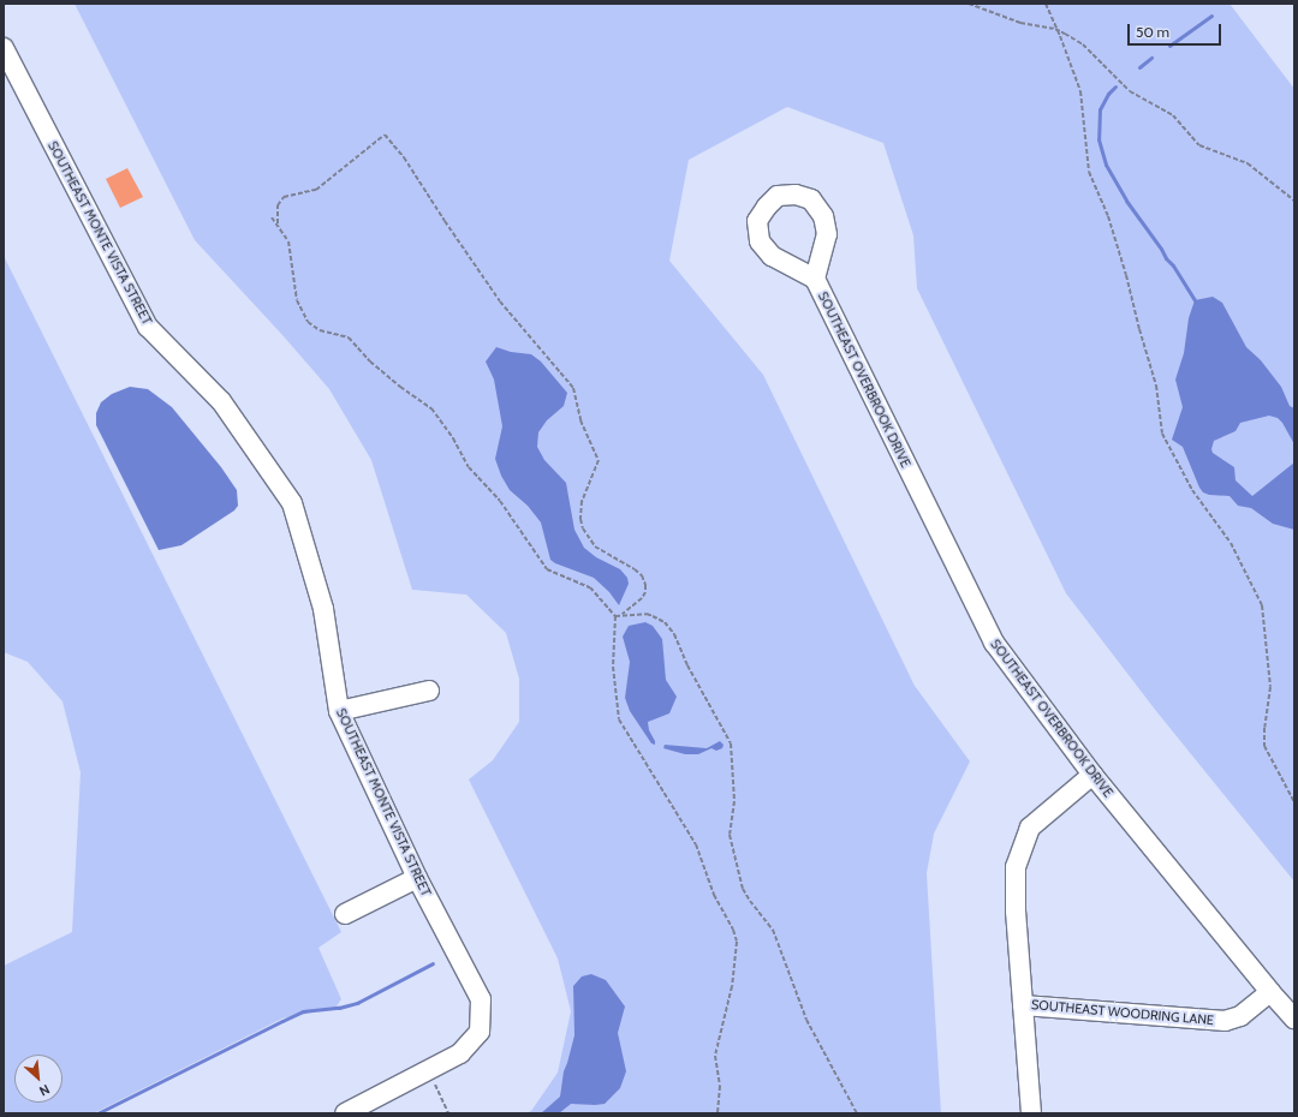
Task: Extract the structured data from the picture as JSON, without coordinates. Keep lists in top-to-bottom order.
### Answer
{
  "streets": {
    "street": ["SOUTHEAST MONTE VISTA STREET", "SOUTHEAST OVERBROOK DRIVE", "SOUTHEAST WOODRING LANE"]
  },
  "crossings": [
    ["SOUTHEAST OVERBROOK DRIVE", "SOUTHEAST WOODRING LANE"]
  ],
  "scale_bar": "50 m",
  "north": "bottom right"
}
